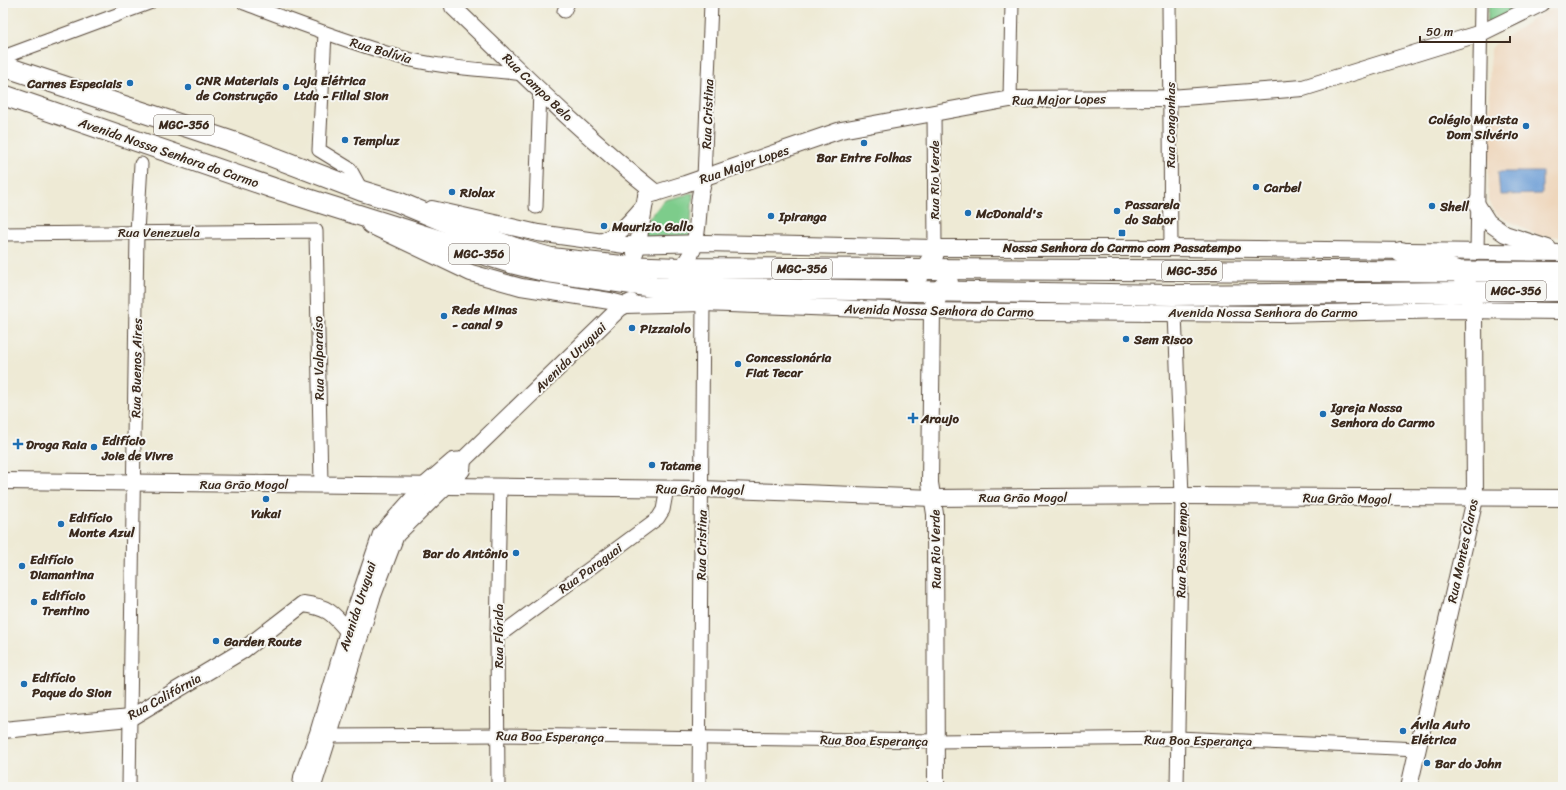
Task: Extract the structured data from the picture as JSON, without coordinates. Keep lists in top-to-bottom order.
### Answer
{
  "streets": {
    "main road": ["MGC-356", "Avenida Nossa Senhora do Carmo"],
    "street": [
      "Rua Bolívia",
      "Rua Campo Belo",
      "Rua Major Lopes",
      "Rua Cristina",
      "Rua Congonhas",
      "Rua Rio Verde",
      "Rua Venezuela",
      "Avenida Uruguai",
      "Rua Valparaíso",
      "Rua Buenos Aires",
      "Rua Grão Mogol",
      "Rua Passa Tempo",
      "Rua Montes Claros",
      "Rua Paraguai",
      "Rua Flórida",
      "Rua Califórnia",
      "Rua Boa Esperança"
    ]
  },
  "crossings": [
    ["Rua Bolívia", "Rua Campo Belo"],
    ["Rua Campo Belo", "Rua Major Lopes"],
    ["Rua Major Lopes", "Rua Cristina"],
    ["Rua Major Lopes", "Rua Congonhas"],
    ["Rua Major Lopes", "Rua Rio Verde"],
    ["Rua Cristina", "Avenida Nossa Senhora do Carmo"],
    ["Rua Cristina", "Avenida Uruguai"],
    ["Rua Cristina", "Rua Grão Mogol"],
    ["Rua Cristina", "Rua Boa Esperança"],
    ["Rua Congonhas", "Avenida Nossa Senhora do Carmo"],
    ["Avenida Nossa Senhora do Carmo", "Rua Rio Verde"],
    ["Avenida Nossa Senhora do Carmo", "Avenida Uruguai"],
    ["Avenida Nossa Senhora do Carmo", "Rua Passa Tempo"],
    ["Avenida Nossa Senhora do Carmo", "Rua Montes Claros"],
    ["Rua Rio Verde", "Rua Grão Mogol"],
    ["Rua Rio Verde", "Rua Boa Esperança"],
    ["Rua Venezuela", "Rua Valparaíso"],
    ["Rua Venezuela", "Rua Buenos Aires"],
    ["Avenida Uruguai", "Rua Grão Mogol"],
    ["Avenida Uruguai", "Rua Boa Esperança"],
    ["Rua Valparaíso", "Rua Grão Mogol"],
    ["Rua Buenos Aires", "Rua Grão Mogol"],
    ["Rua Buenos Aires", "Rua Califórnia"],
    ["Rua Grão Mogol", "Rua Passa Tempo"],
    ["Rua Grão Mogol", "Rua Montes Claros"],
    ["Rua Grão Mogol", "Rua Paraguai"],
    ["Rua Grão Mogol", "Rua Flórida"],
    ["Rua Passa Tempo", "Rua Boa Esperança"],
    ["Rua Montes Claros", "Rua Boa Esperança"],
    ["Rua Paraguai", "Rua Flórida"],
    ["Rua Flórida", "Rua Boa Esperança"]
  ],
  "places": {
    "other": [
      "Carnes Especiais",
      "CNR Materiais de Construção",
      "Loja Elétrica Ltda - Filial Sion",
      "Colégio Marista Dom Silvério",
      "Templuz",
      "Bar Entre Folhas",
      "Carbel",
      "Riolax",
      "Shell",
      "Passarela do Sabor",
      "McDonald's",
      "Ipiranga",
      "Maurizio Gallo",
      "Rede Minas - canal 9",
      "Pizzaiolo",
      "Sem Risco",
      "Concessionária Fiat Tecar",
      "Igreja Nossa Senhora do Carmo",
      "Edifício Joie de Vivre",
      "Tatame",
      "Yukai",
      "Edifício Monte Azul",
      "Bar do Antônio",
      "Edifício Diamantina",
      "Edifício Trentino",
      "Garden Route",
      "Edifício Paque do Sion",
      "Ávila Auto Elétrica",
      "Bar do John"
    ],
    "transit": ["Nossa Senhora do Carmo com Passatempo"],
    "health": ["Araujo", "Droga Raia"]
  },
  "scale_bar": "50 m"
}
